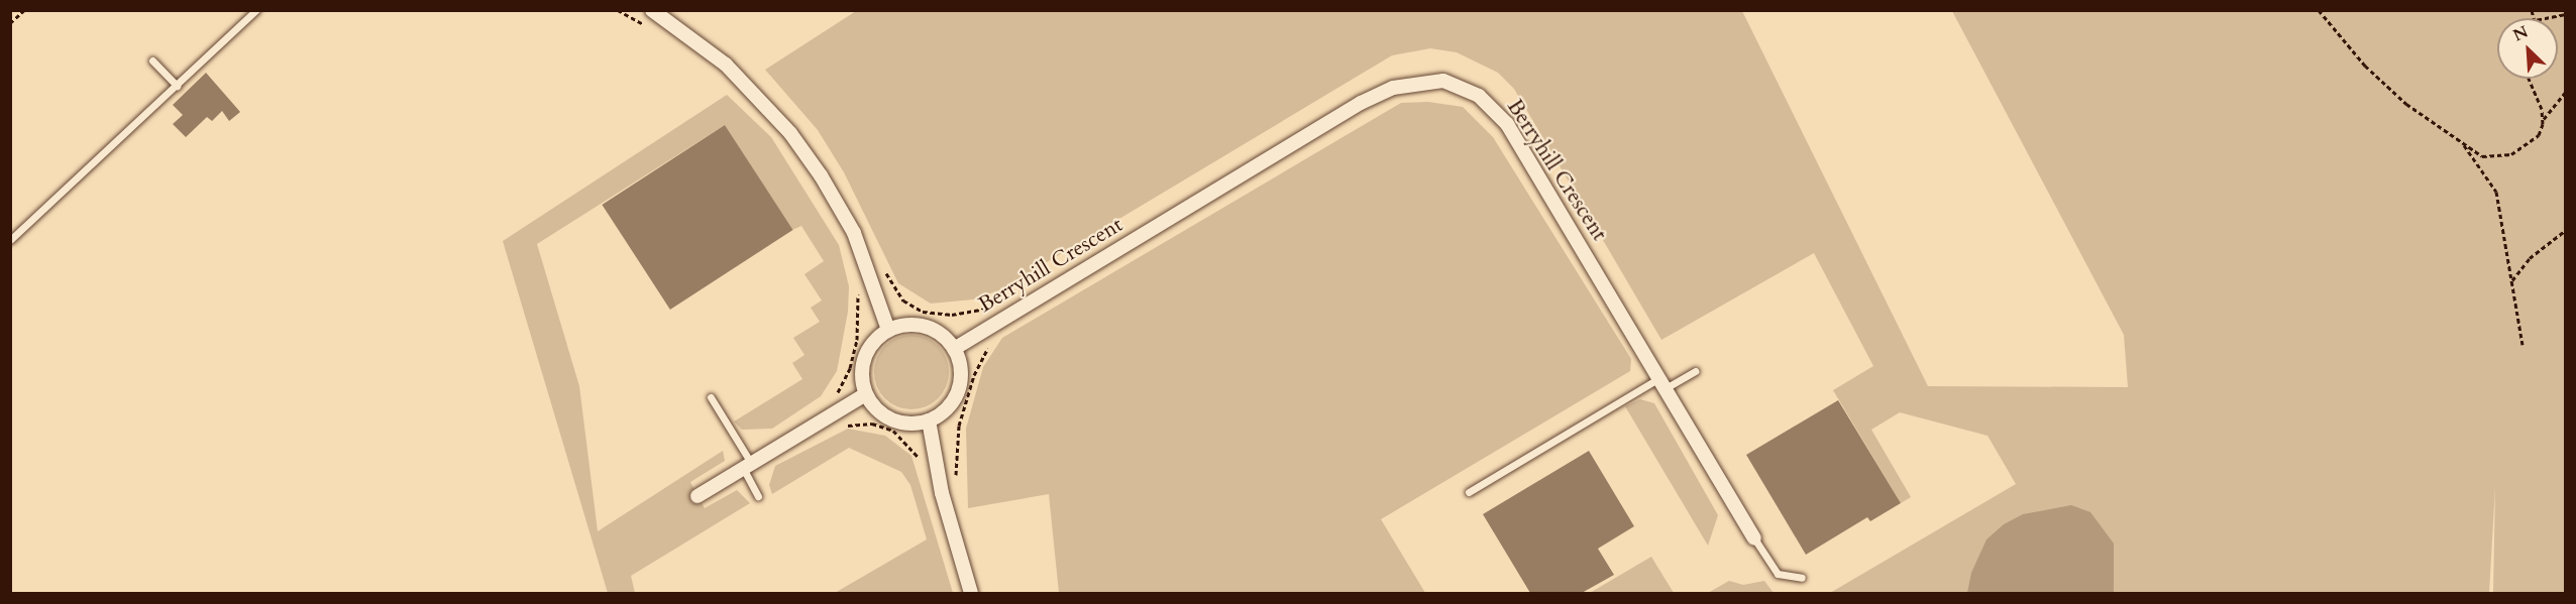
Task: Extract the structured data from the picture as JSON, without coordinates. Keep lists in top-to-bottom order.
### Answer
{
  "streets": {
    "street": ["Berryhill Crescent"]
  },
  "north": "top left"
}
